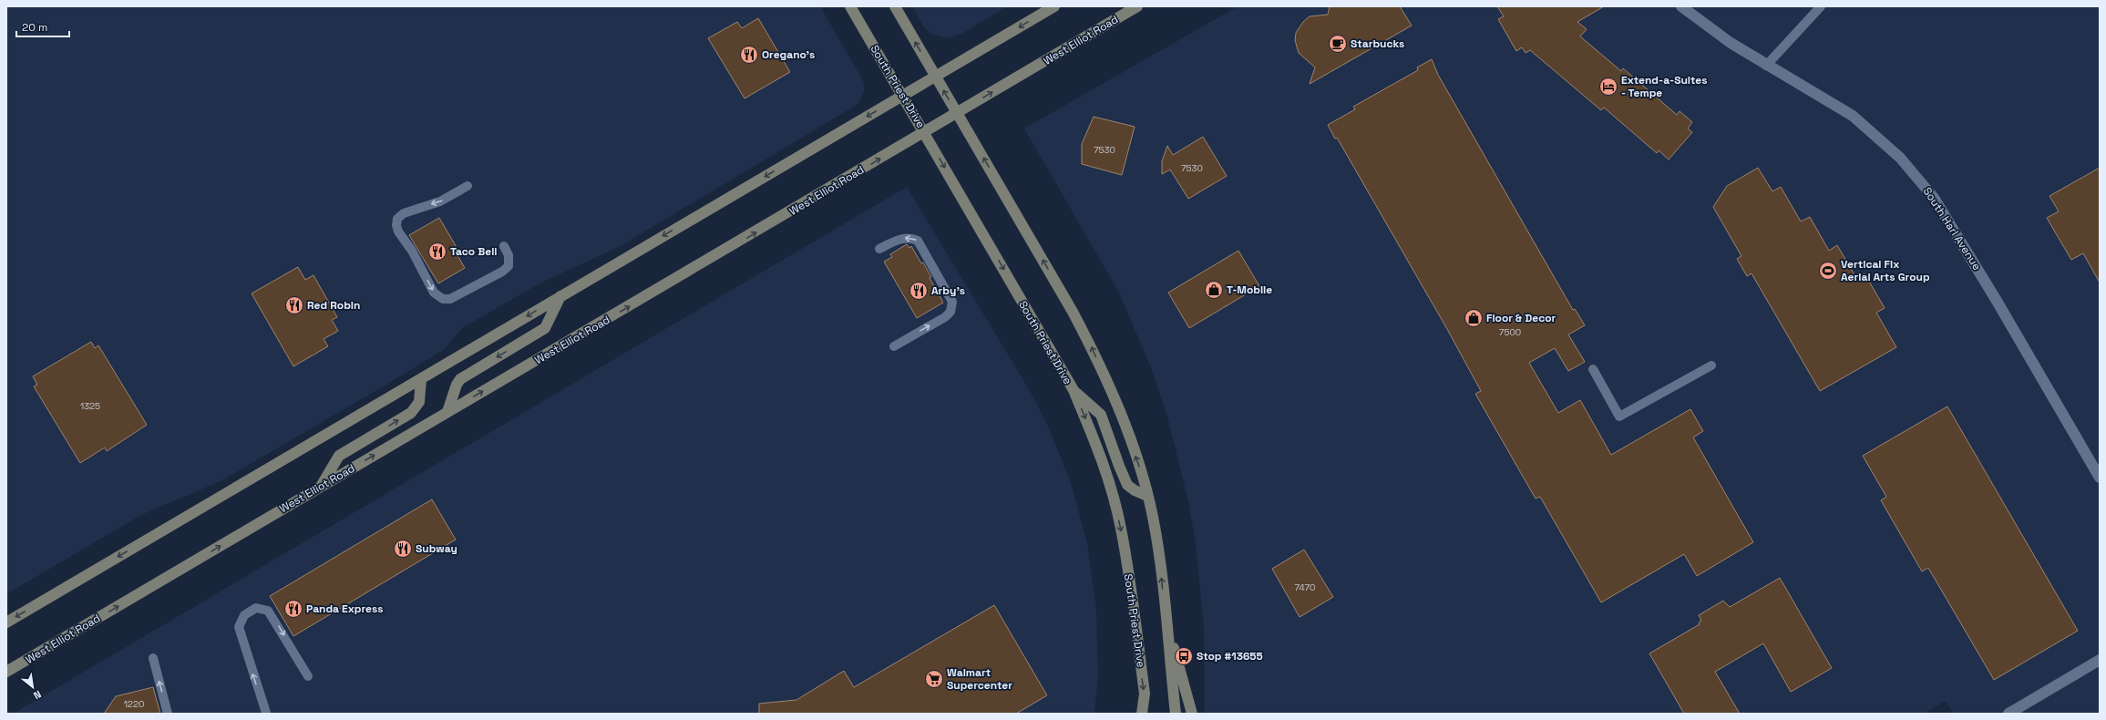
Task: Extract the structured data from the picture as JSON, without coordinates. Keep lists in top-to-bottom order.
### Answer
{
  "streets": {
    "main road": ["West Elliot Road", "South Priest Drive"],
    "street": ["South Harl Avenue"]
  },
  "crossings": [
    ["West Elliot Road", "South Priest Drive"]
  ],
  "places": {
    "cafe": ["Starbucks"],
    "restaurant": [
      "Oregano's",
      "Taco Bell",
      "Arby's",
      "Red Robin",
      "Subway",
      "Panda Express"
    ],
    "hotel": ["Extend-a-Suites - Tempe"],
    "sports": ["Vertical Fix Aerial Arts Group"],
    "shop": ["T-Mobile", "Floor & Decor"],
    "bus stop": ["Stop #13655"],
    "supermarket": ["Walmart Supercenter"]
  },
  "house_numbers": [
    "7530",
    "7530",
    "7500",
    "1325",
    "7470",
    "1220"
  ],
  "scale_bar": "20 m",
  "north": "bottom right"
}
